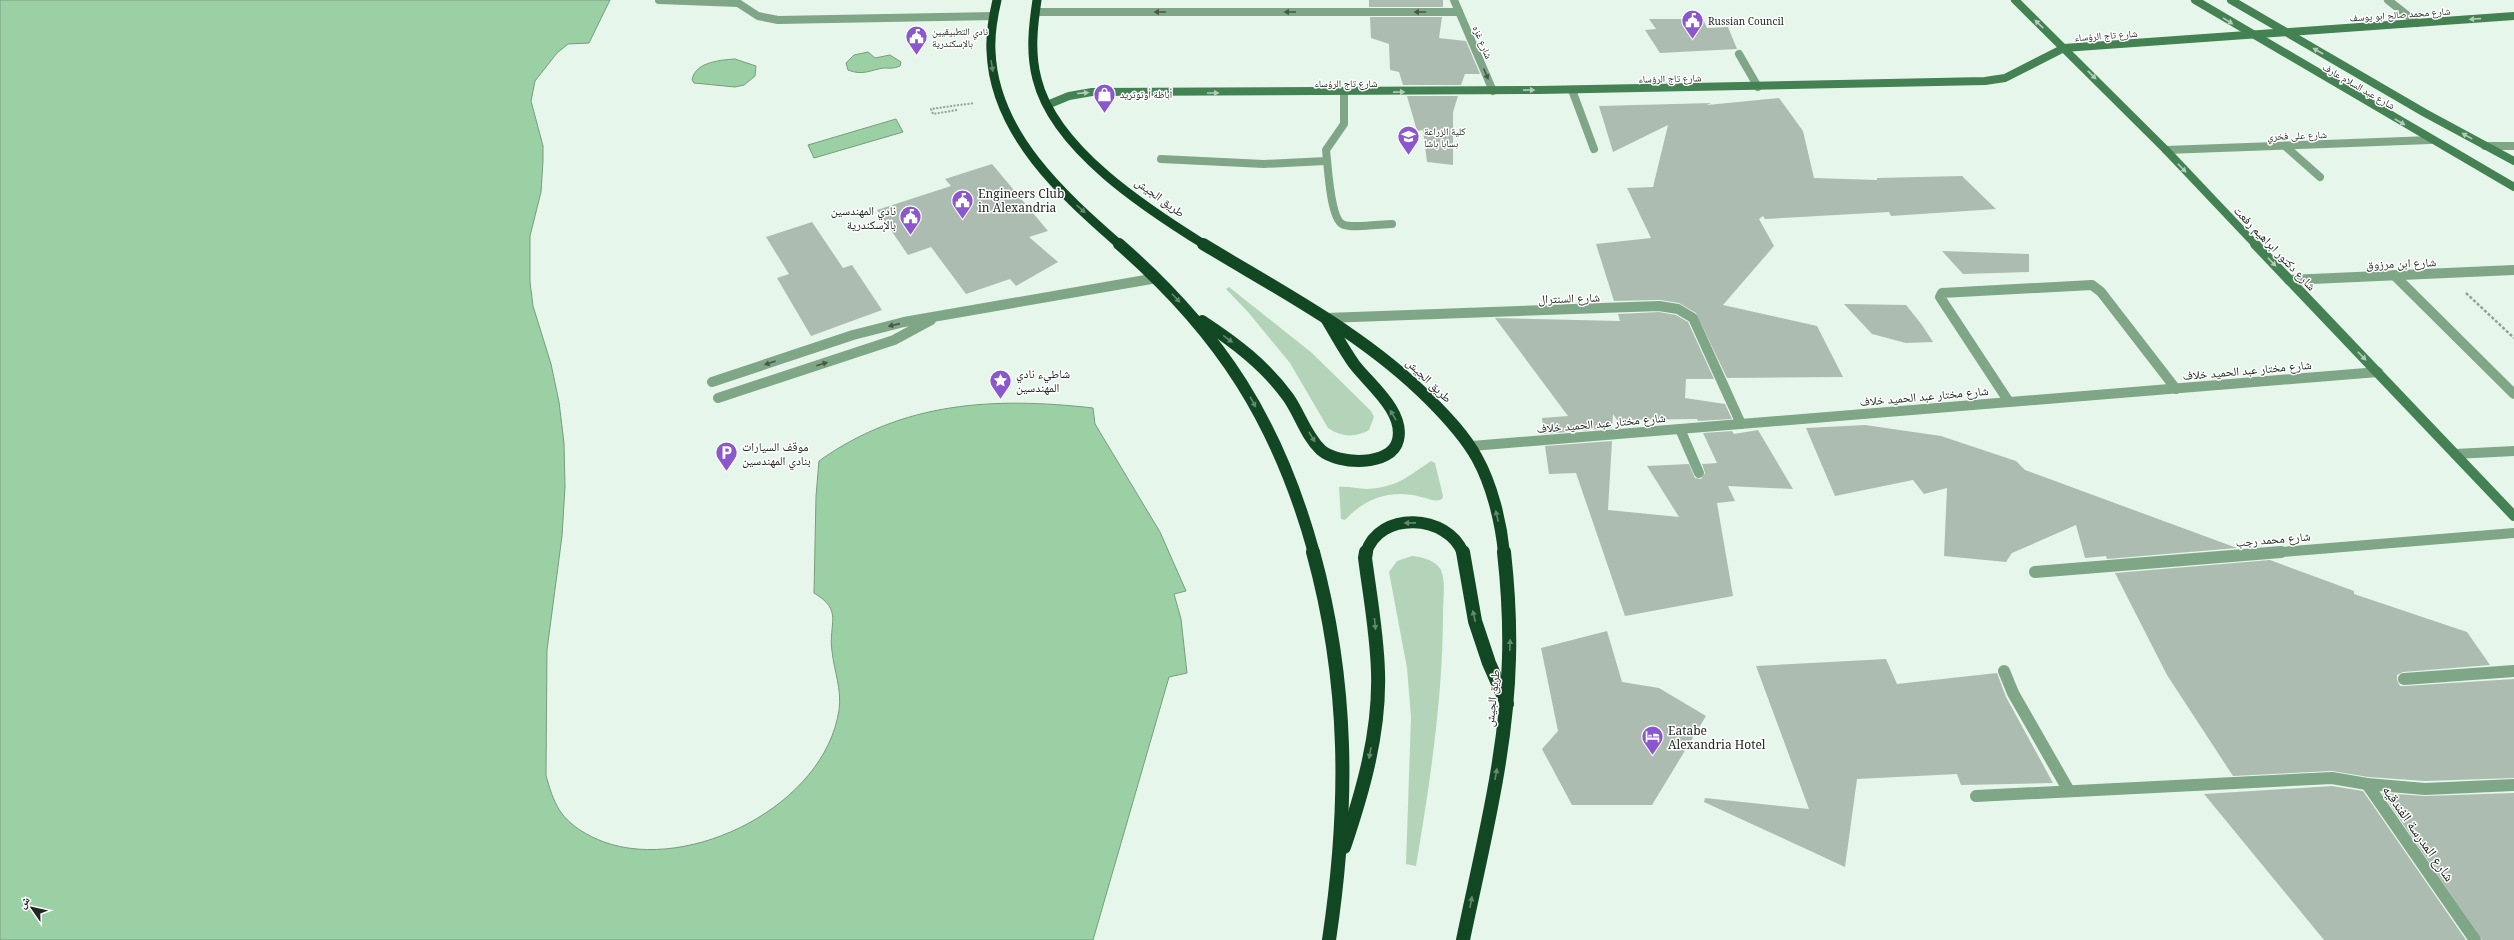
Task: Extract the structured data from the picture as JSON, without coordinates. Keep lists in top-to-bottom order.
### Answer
{
  "streets": {
    "highway": ["طريق الجيش"],
    "street": [
      "شارع محمد صالح ابو يوسف",
      "شارع تاج الرؤساء",
      "شارع غزه",
      "شارع عبد السلام عارف",
      "شارع على فخري",
      "شارع دكتور ابراهيم رفعت",
      "شارع ابن مرزوق",
      "شارع السنترال",
      "شارع مختار عبد الحميد خلاف",
      "شارع محمد رجب",
      "شارع المدرسة الفندقيه"
    ]
  },
  "crossings": [
    ["شارع محمد صالح ابو يوسف", "شارع تاج الرؤساء"],
    ["شارع محمد صالح ابو يوسف", "شارع عبد السلام عارف"],
    ["شارع تاج الرؤساء", "شارع غزه"],
    ["شارع تاج الرؤساء", "شارع عبد السلام عارف"],
    ["شارع تاج الرؤساء", "طريق الجيش"],
    ["شارع تاج الرؤساء", "شارع دكتور ابراهيم رفعت"],
    ["شارع عبد السلام عارف", "شارع على فخري"],
    ["شارع على فخري", "شارع دكتور ابراهيم رفعت"],
    ["طريق الجيش", "شارع السنترال"],
    ["طريق الجيش", "شارع مختار عبد الحميد خلاف"],
    ["شارع دكتور ابراهيم رفعت", "شارع ابن مرزوق"],
    ["شارع دكتور ابراهيم رفعت", "شارع مختار عبد الحميد خلاف"],
    ["شارع السنترال", "شارع مختار عبد الحميد خلاف"]
  ],
  "one_way": ["شارع محمد صالح ابو يوسف", "شارع غزه", "طريق الجيش"],
  "places": {
    "public building": [
      "Russian Council",
      "نادي التطبيقيين بالإسكندرية",
      "Engineers Club in Alexandria",
      "نادي المهندسين بالإسكندرية"
    ],
    "shop": ["أباظة أوتوتريد"],
    "school or university": ["كلية الزراعة بسابا باشا"],
    "place": ["شاطيء نادي المهندسين"],
    "parking": ["موقف السيارات بنادي المهندسين"],
    "hotel": ["Eatabe Alexandria Hotel"]
  },
  "north": "top left"
}
